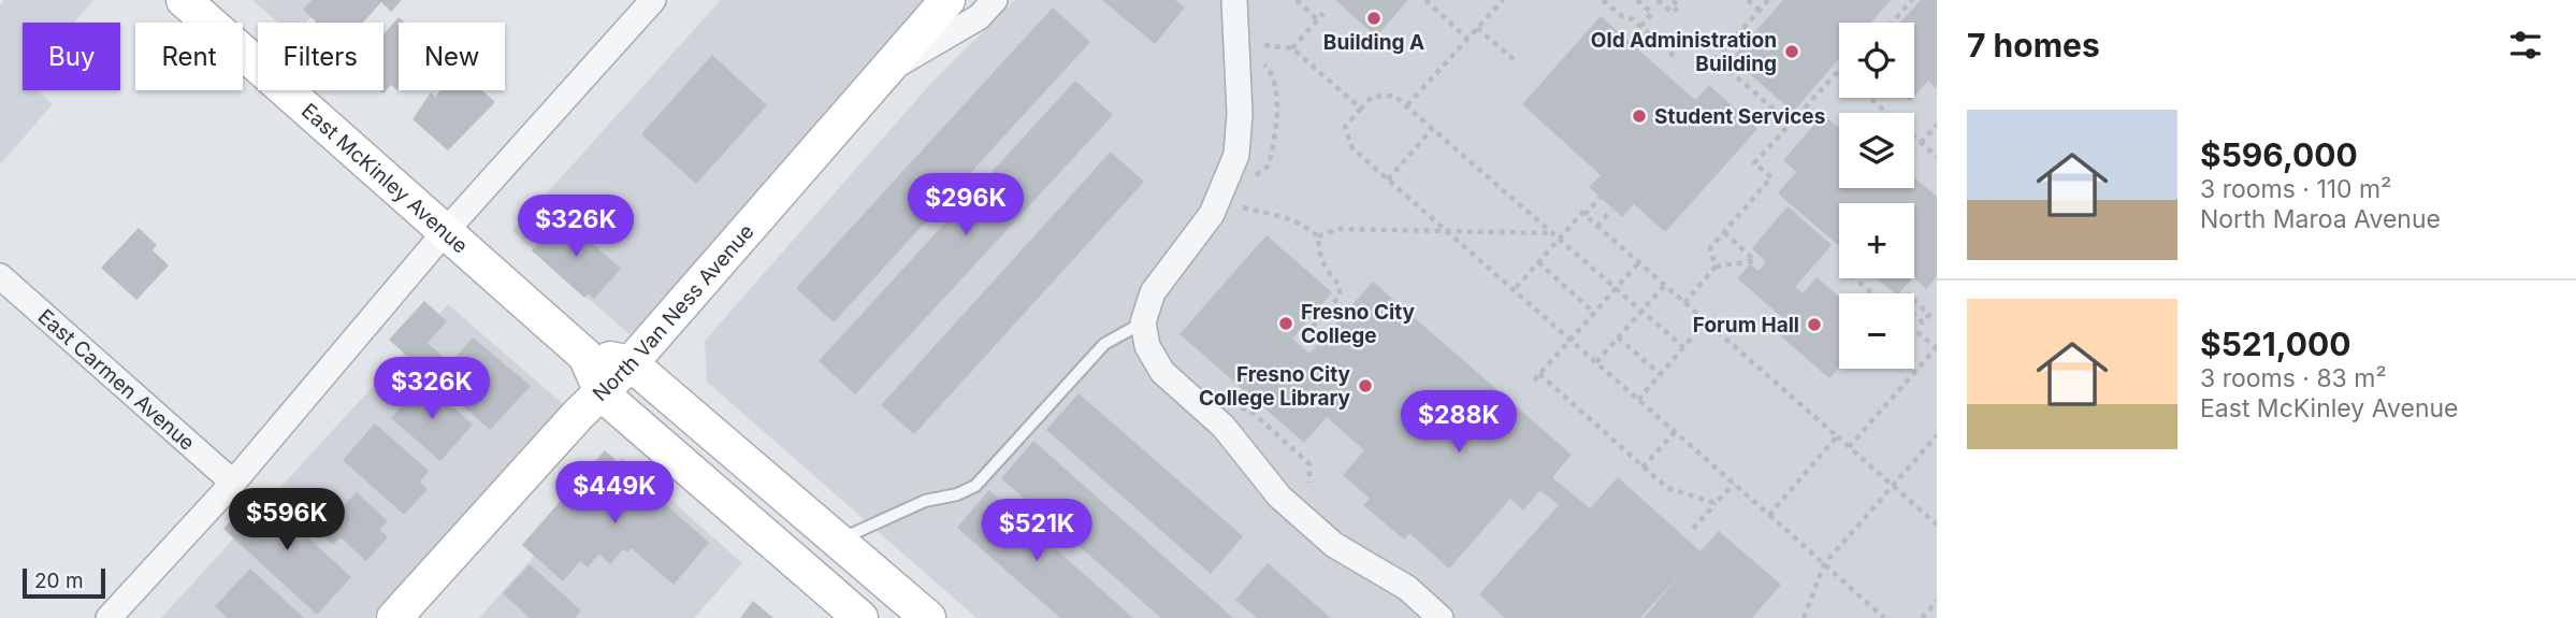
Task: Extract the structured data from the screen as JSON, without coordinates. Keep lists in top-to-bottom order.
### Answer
{
  "streets": {
    "main road": ["East McKinley Avenue", "North Van Ness Avenue"],
    "street": ["East Carmen Avenue"]
  },
  "crossings": [
    ["East McKinley Avenue", "North Van Ness Avenue"]
  ],
  "places": [
    "Building A",
    "Old Administration Building",
    "Student Services",
    "Fresno City College",
    "Forum Hall",
    "Fresno City College Library"
  ],
  "scale_bar": "20 m",
  "page": {
    "heading": "7 homes",
    "map_buttons": ["+", "−"],
    "chip": [
      "Buy",
      "Rent",
      "Filters",
      "New"
    ],
    "list": [
      {
        "name": "$596,000",
        "note": "3 rooms · 110 m² · North Maroa Avenue"
      },
      {
        "name": "$521,000",
        "note": "3 rooms · 83 m² · East McKinley Avenue"
      }
    ],
    "price": [
      "$296K",
      "$326K",
      "$326K",
      "$288K",
      "$449K",
      "$596K",
      "$521K"
    ],
    "scale": "20 m"
  }
}
